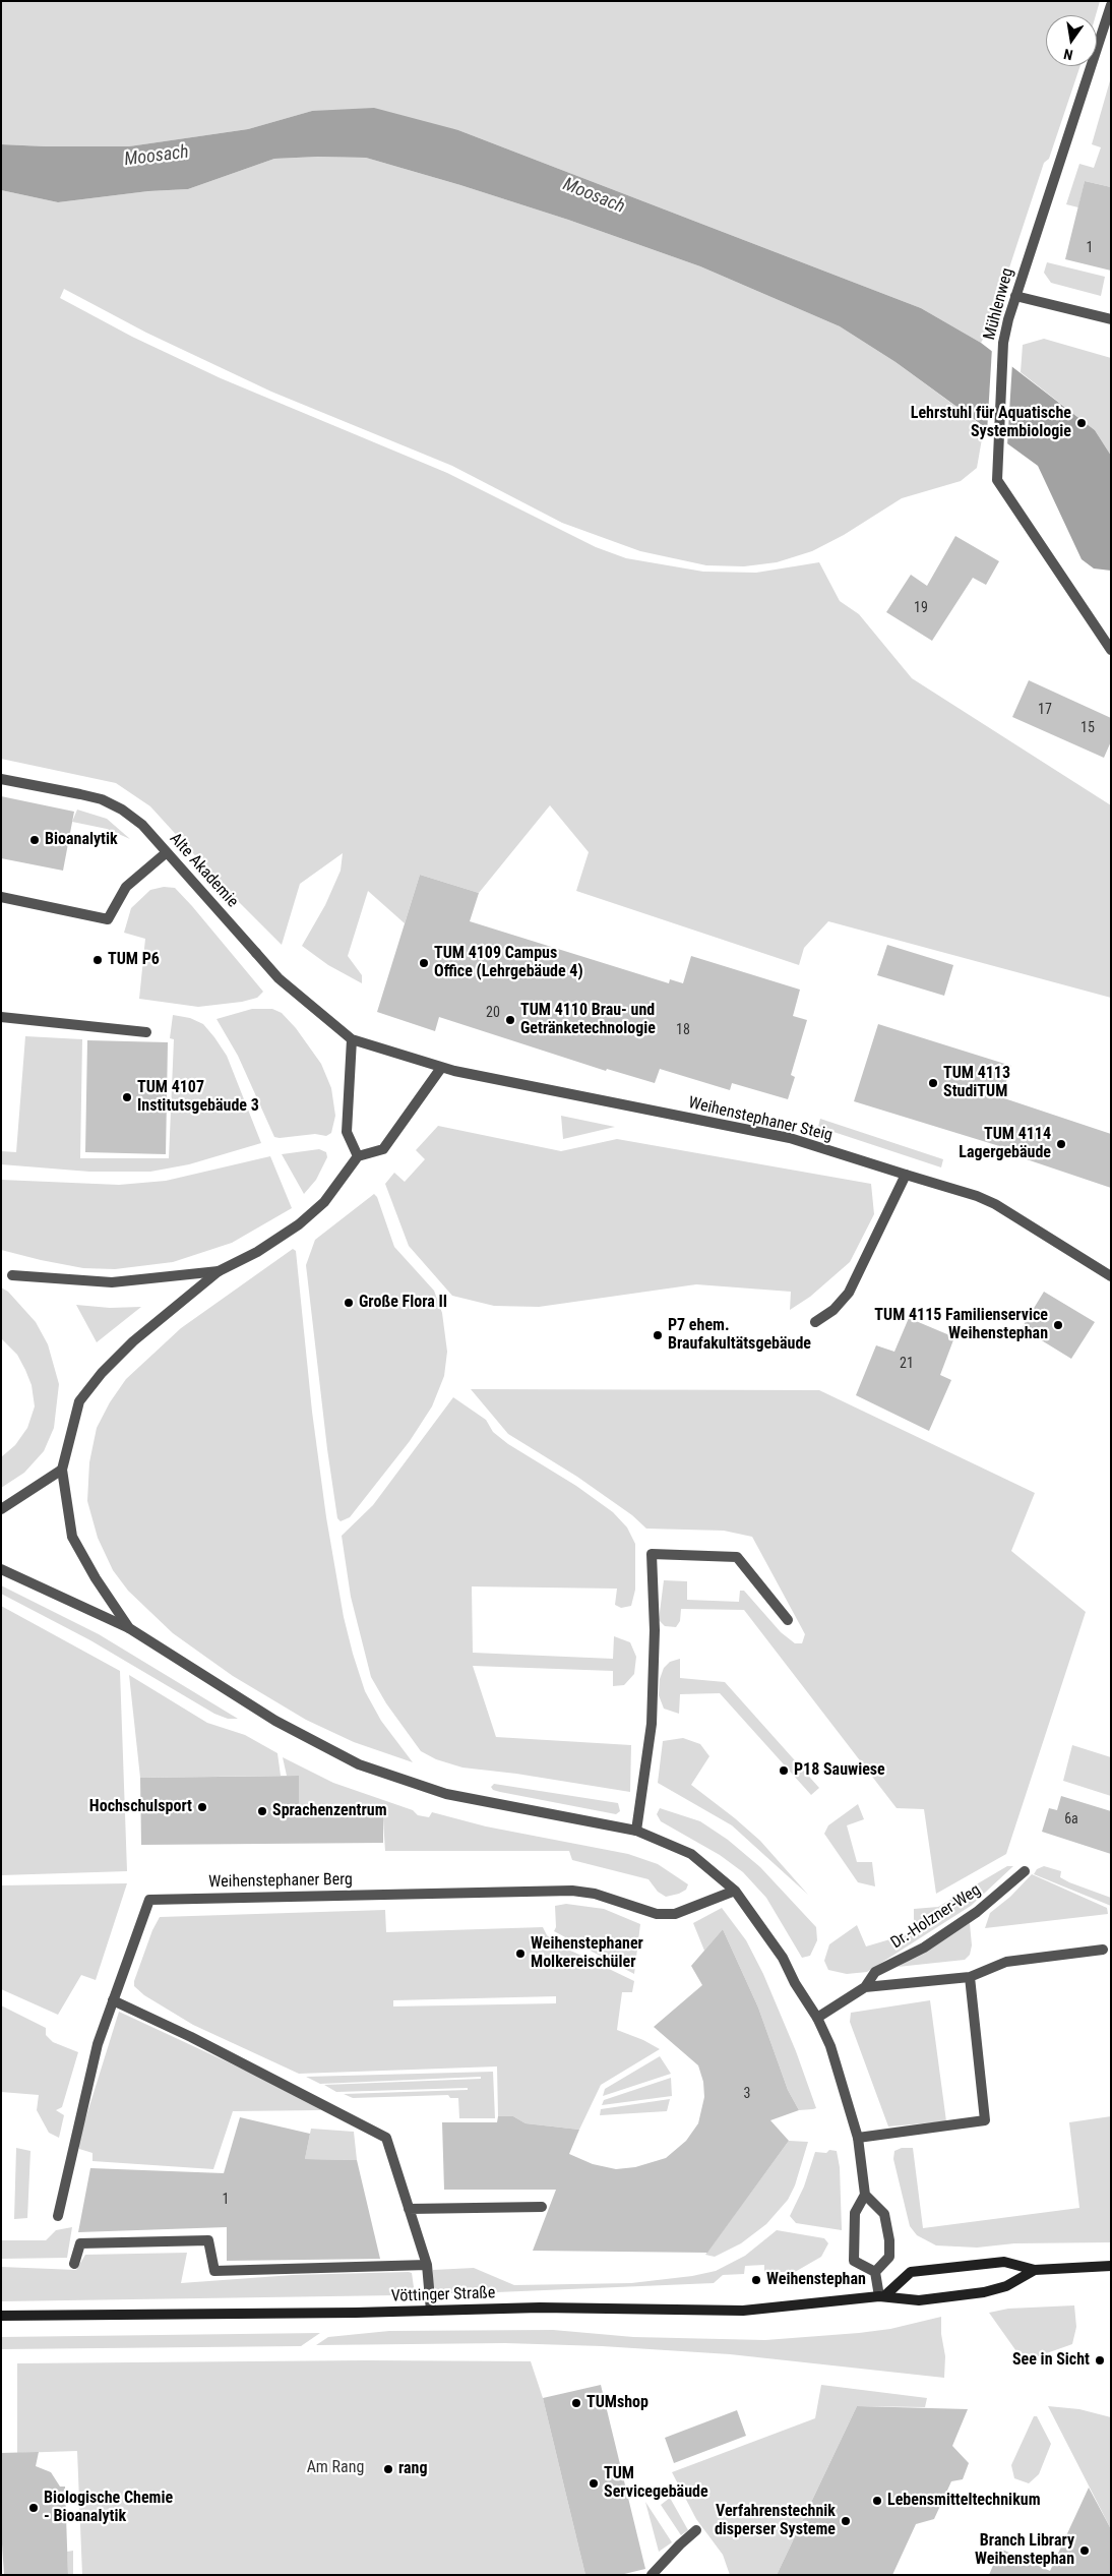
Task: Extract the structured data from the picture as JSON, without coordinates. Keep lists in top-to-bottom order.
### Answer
{
  "streets": {
    "main road": ["Vöttinger Straße"],
    "street": [
      "Mühlenweg",
      "Alte Akademie",
      "Weihenstephaner Steig",
      "Weihenstephaner Berg",
      "Dr.-Holzner-Weg"
    ]
  },
  "water": ["Moosach"],
  "parks": ["Am Rang"],
  "places": [
    "Lehrstuhl für Aquatische Systembiologie",
    "Bioanalytik",
    "TUM P6",
    "TUM 4109 Campus Office (Lehrgebäude 4)",
    "TUM 4110 Brau- und Getränketechnologie",
    "TUM 4113 StudiTUM",
    "TUM 4107 Institutsgebäude 3",
    "TUM 4114 Lagergebäude",
    "Große Flora II",
    "TUM 4115 Familienservice Weihenstephan",
    "P7 ehem. Braufakultätsgebäude",
    "P18 Sauwiese",
    "Hochschulsport",
    "Sprachenzentrum",
    "Weihenstephaner Molkereischüler",
    "Weihenstephan",
    "See in Sicht",
    "TUMshop",
    "rang",
    "TUM Servicegebäude",
    "Lebensmitteltechnikum",
    "Biologische Chemie - Bioanalytik",
    "Verfahrenstechnik disperser Systeme",
    "Branch Library Weihenstephan"
  ],
  "house_numbers": [
    "1",
    "19",
    "17",
    "15",
    "20",
    "18",
    "21",
    "6a",
    "3",
    "1"
  ],
  "north": "bottom"
}
